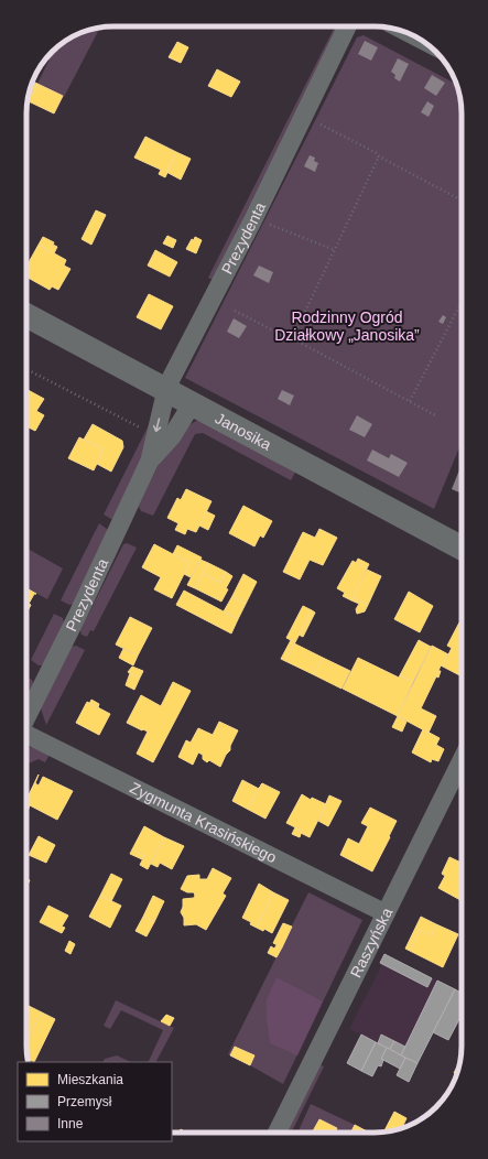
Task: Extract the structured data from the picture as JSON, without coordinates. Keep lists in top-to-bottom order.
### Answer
{
  "streets": {
    "street": [
      "Prezydenta",
      "Janosika",
      "Zygmunta Krasińskiego",
      "Raszyńska"
    ]
  },
  "crossings": [
    ["Prezydenta", "Janosika"],
    ["Zygmunta Krasińskiego", "Raszyńska"]
  ],
  "parks": ["Rodzinny Ogród Działkowy „Janosika”"],
  "legend": ["Mieszkania", "Przemysł", "Inne"]
}
